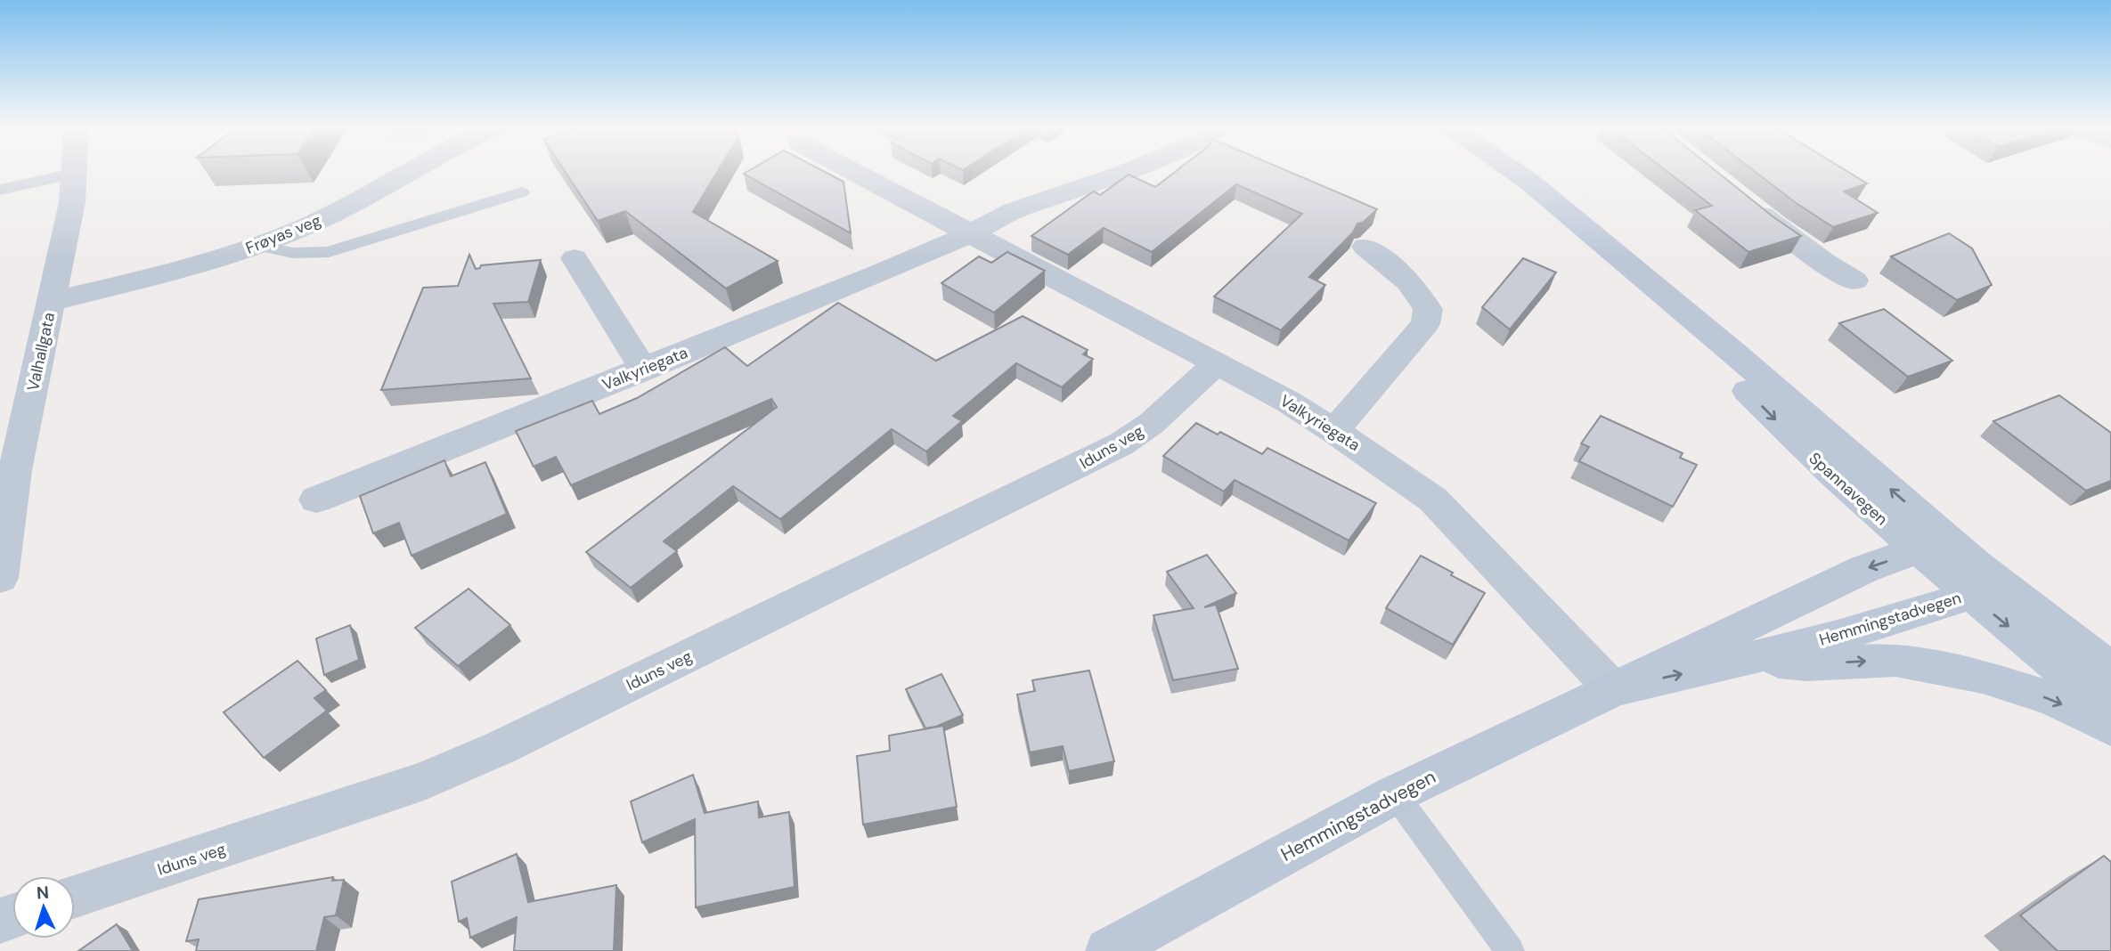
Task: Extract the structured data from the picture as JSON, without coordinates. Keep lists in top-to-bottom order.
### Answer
{
  "streets": {
    "street": [
      "Frøyas veg",
      "Valhallgata",
      "Valkyriegata",
      "Iduns veg",
      "Spannavegen",
      "Hemmingstadvegen"
    ]
  },
  "crossings": [
    ["Frøyas veg", "Valhallgata"],
    ["Valkyriegata", "Iduns veg"],
    ["Valkyriegata", "Hemmingstadvegen"],
    ["Spannavegen", "Hemmingstadvegen"]
  ],
  "north": "top"
}
